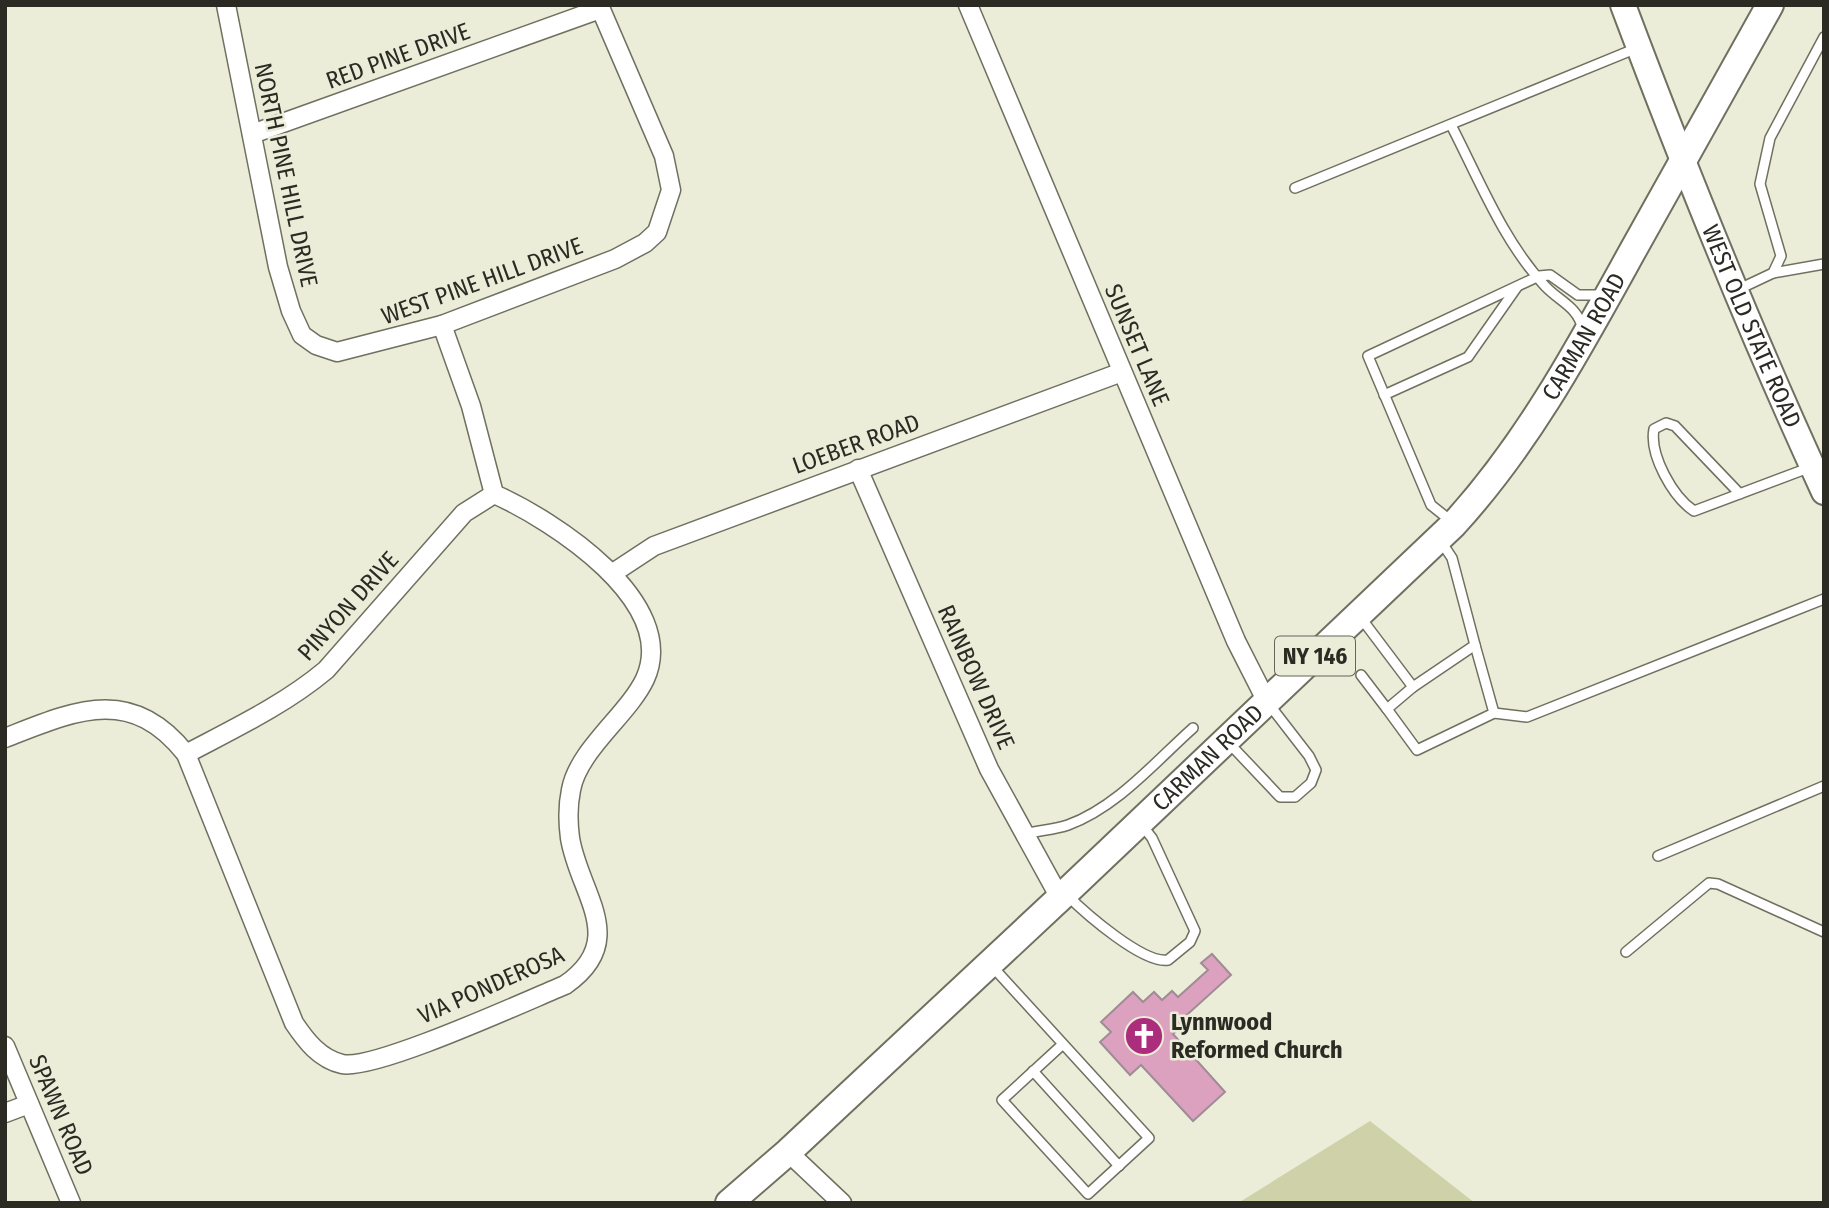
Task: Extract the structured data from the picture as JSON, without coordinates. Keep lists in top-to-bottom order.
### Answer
{
  "streets": {
    "main road": ["CARMAN ROAD", "NY 146"],
    "street": [
      "RED PINE DRIVE",
      "NORTH PINE HILL DRIVE",
      "WEST PINE HILL DRIVE",
      "WEST OLD STATE ROAD",
      "SUNSET LANE",
      "LOEBER ROAD",
      "PINYON DRIVE",
      "RAINBOW DRIVE",
      "VIA PONDEROSA",
      "SPAWN ROAD"
    ]
  },
  "crossings": [
    ["RED PINE DRIVE", "NORTH PINE HILL DRIVE"],
    ["RED PINE DRIVE", "WEST PINE HILL DRIVE"],
    ["NORTH PINE HILL DRIVE", "WEST PINE HILL DRIVE"],
    ["WEST OLD STATE ROAD", "CARMAN ROAD"],
    ["CARMAN ROAD", "SUNSET LANE"],
    ["CARMAN ROAD", "RAINBOW DRIVE"],
    ["SUNSET LANE", "LOEBER ROAD"],
    ["LOEBER ROAD", "RAINBOW DRIVE"],
    ["LOEBER ROAD", "VIA PONDEROSA"],
    ["PINYON DRIVE", "VIA PONDEROSA"]
  ],
  "places": {
    "church": ["Lynnwood Reformed Church"]
  }
}
